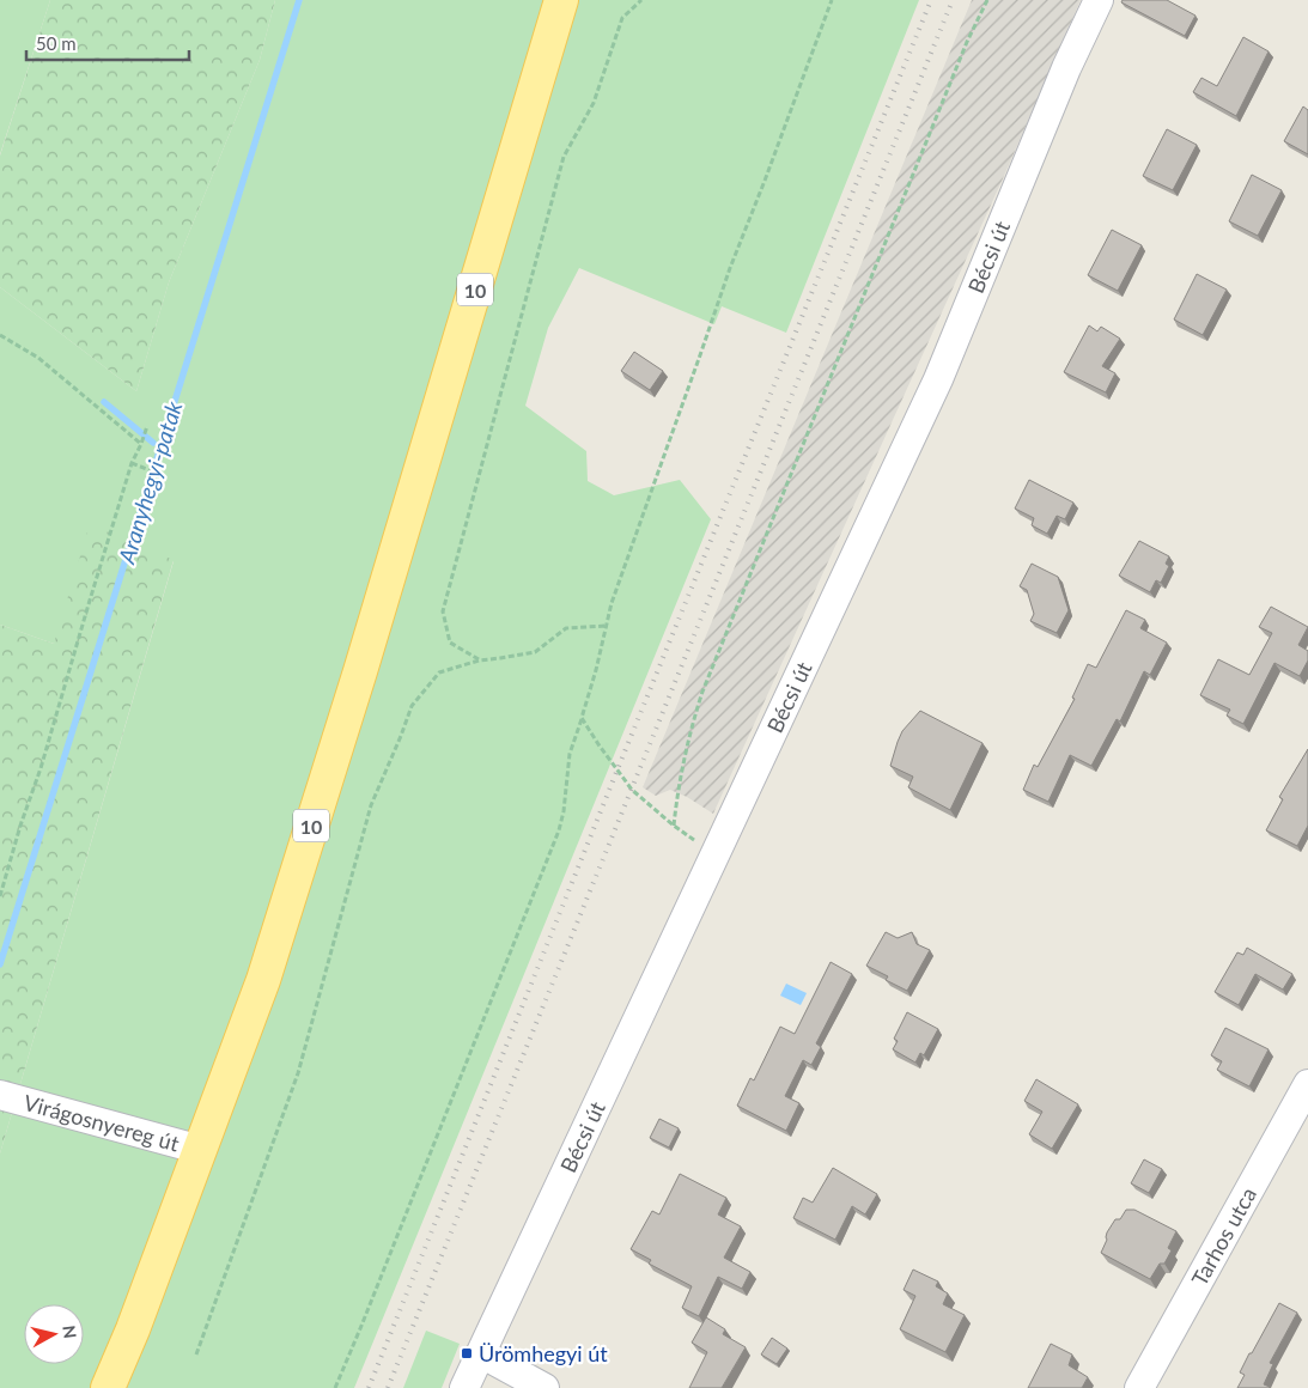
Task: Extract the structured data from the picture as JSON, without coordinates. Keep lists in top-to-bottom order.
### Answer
{
  "streets": {
    "main road": ["10"],
    "street": ["Bécsi út", "Virágosnyereg út", "Tarhos utca"]
  },
  "crossings": [
    ["10", "Virágosnyereg út"]
  ],
  "water": ["Aranyhegyi-patak"],
  "places": {
    "transit": ["Ürömhegyi út"]
  },
  "scale_bar": "50 m",
  "north": "right"
}
